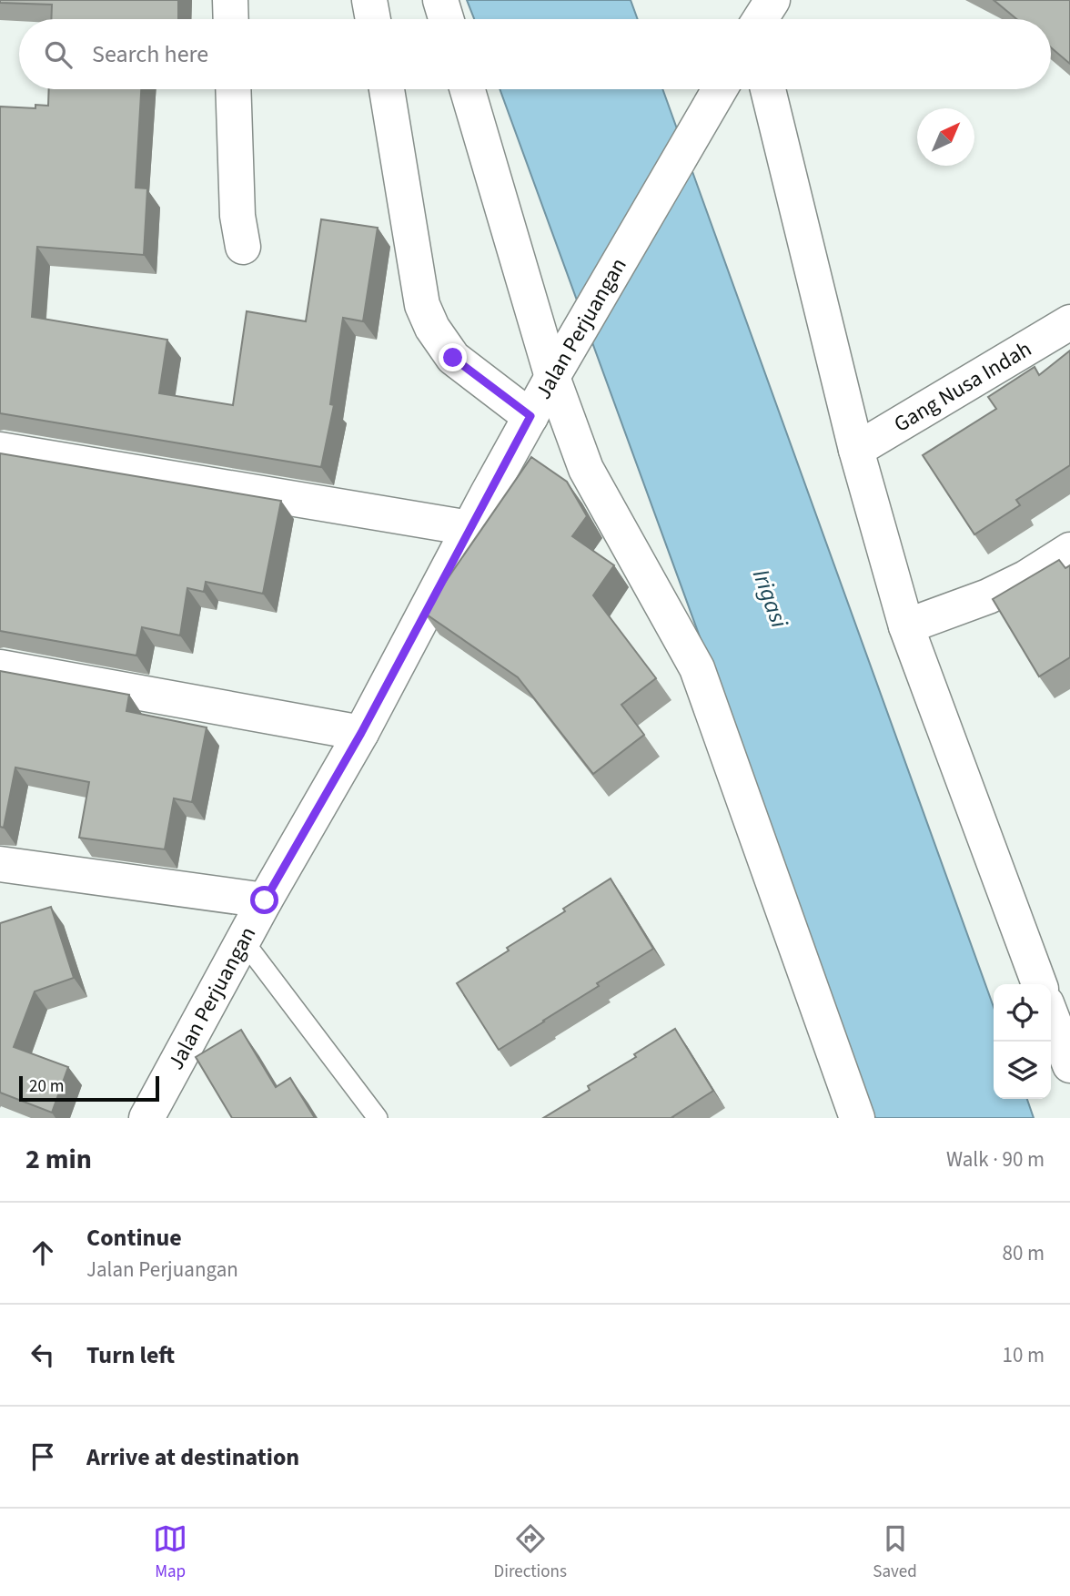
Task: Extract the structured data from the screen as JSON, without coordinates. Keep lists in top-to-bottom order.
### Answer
{
  "streets": {
    "street": ["Jalan Perjuangan", "Gang Nusa Indah"]
  },
  "water": ["Irigasi"],
  "scale_bar": "20 m",
  "north": "top right",
  "page": {
    "search": "Search here",
    "scale": "20 m",
    "heading": ["2 min", "Walk · 90 m"],
    "list": [
      ["Continue", "Jalan Perjuangan", "80 m"],
      ["Turn left", "10 m"],
      "Arrive at destination"
    ],
    "nav": ["Map", "Directions", "Saved"]
  }
}
